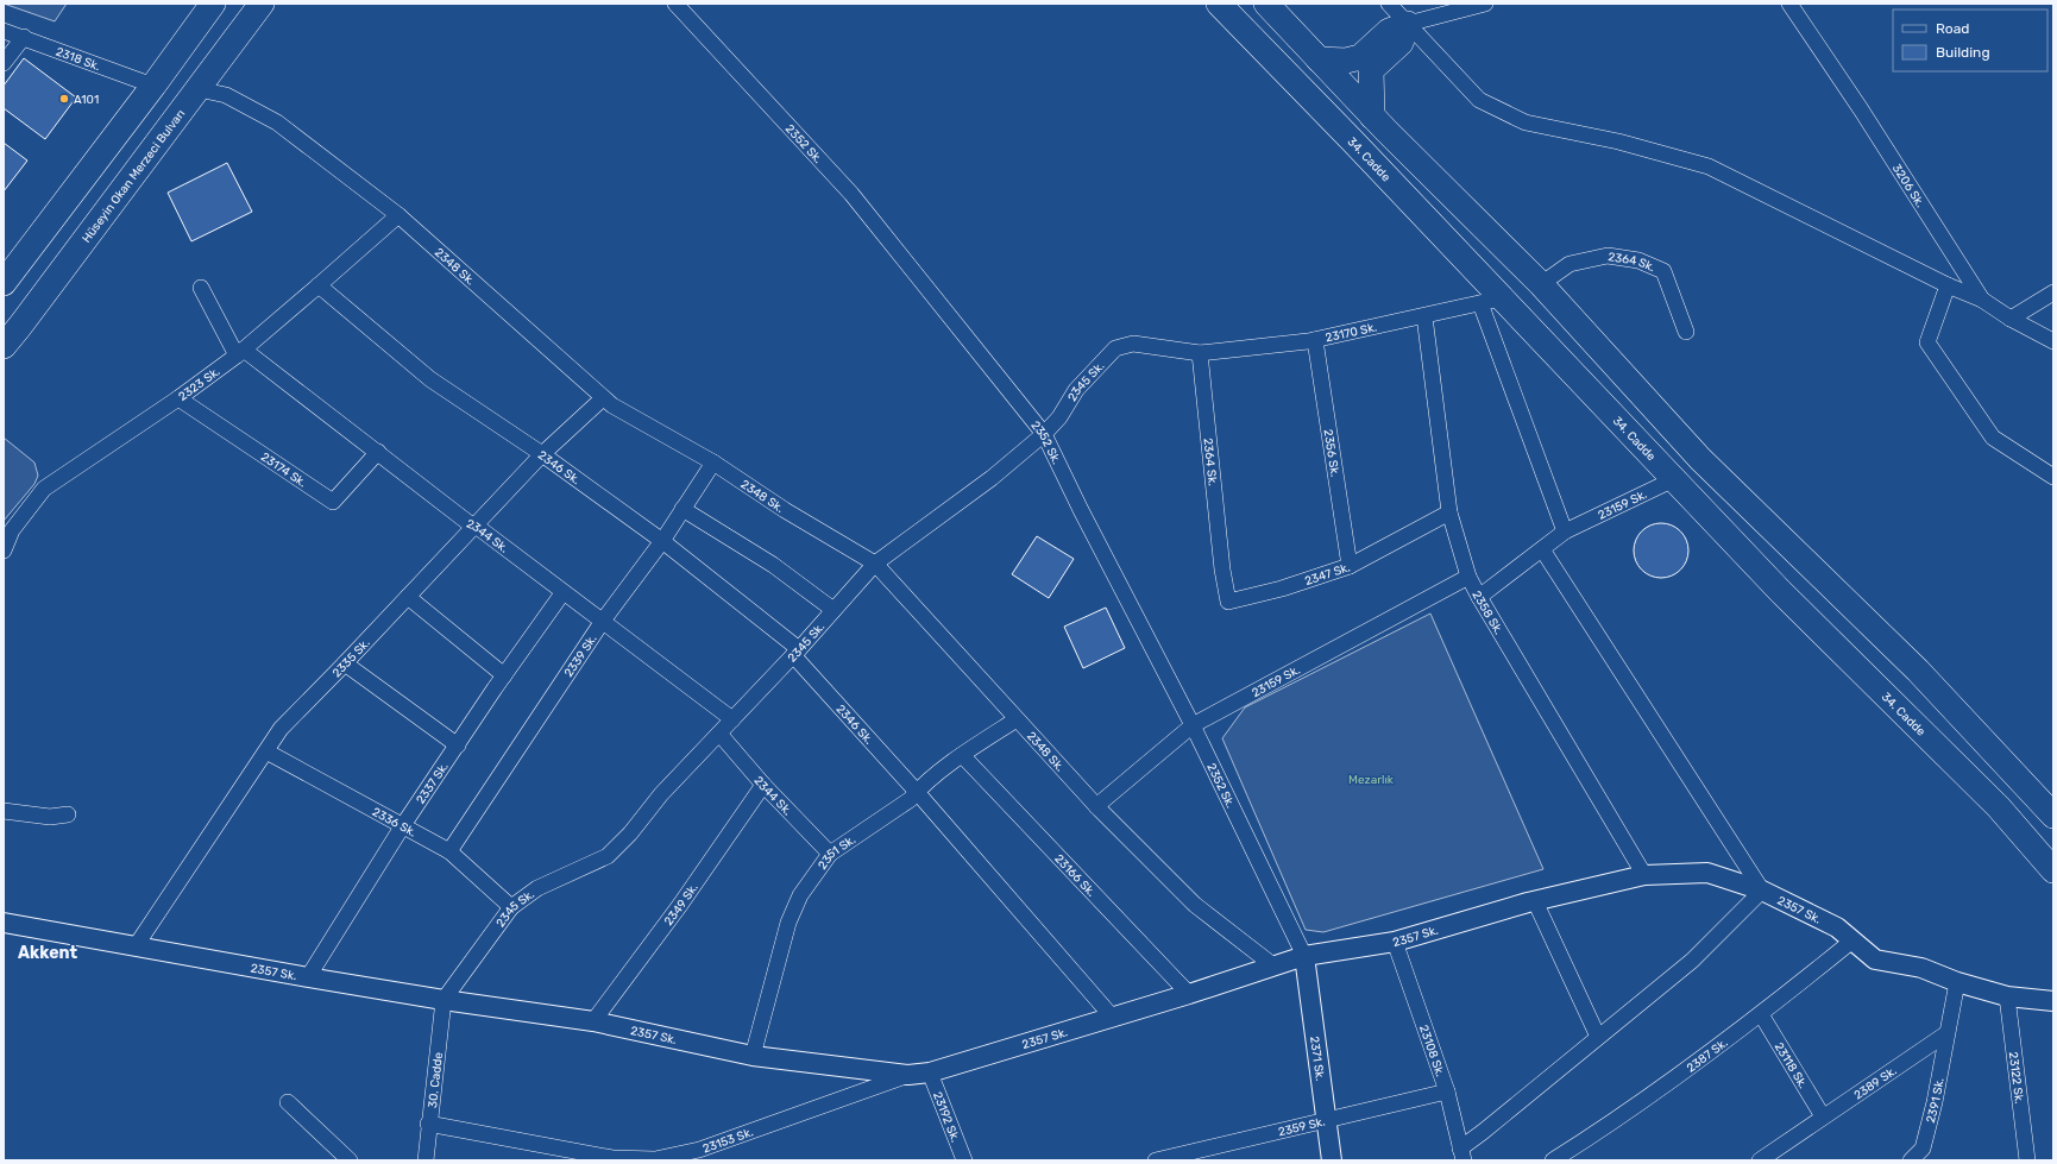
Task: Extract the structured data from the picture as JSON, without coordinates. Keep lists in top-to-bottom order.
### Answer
{
  "streets": {
    "main road": ["34. Cadde", "Hüseyin Okan Merzeci Bulvarı"],
    "street": [
      "2318 Sk.",
      "2352 Sk.",
      "3206 Sk.",
      "2364 Sk.",
      "2348 Sk.",
      "23170 Sk.",
      "2345 Sk.",
      "2323 Sk.",
      "2356 Sk.",
      "2346 Sk.",
      "23174 Sk.",
      "23159 Sk.",
      "2344 Sk.",
      "2347 Sk.",
      "2358 Sk.",
      "2339 Sk.",
      "2335 Sk.",
      "2337 Sk.",
      "2336 Sk.",
      "2351 Sk.",
      "23166 Sk.",
      "2349 Sk.",
      "2357 Sk.",
      "23108 Sk.",
      "2387 Sk.",
      "2371 Sk.",
      "23118 Sk.",
      "23122 Sk.",
      "30. Cadde",
      "2389 Sk.",
      "2391 Sk.",
      "23192 Sk.",
      "2359 Sk.",
      "23153 Sk."
    ]
  },
  "crossings": [
    ["2352 Sk.", "2345 Sk."],
    ["2352 Sk.", "23159 Sk."],
    ["2352 Sk.", "2357 Sk."],
    ["2352 Sk.", "2371 Sk."],
    ["34. Cadde", "23170 Sk."],
    ["34. Cadde", "23159 Sk."],
    ["Hüseyin Okan Merzeci Bulvarı", "2348 Sk."],
    ["2364 Sk.", "23170 Sk."],
    ["2364 Sk.", "2345 Sk."],
    ["2364 Sk.", "2347 Sk."],
    ["2348 Sk.", "2345 Sk."],
    ["2348 Sk.", "2323 Sk."],
    ["2348 Sk.", "23159 Sk."],
    ["2348 Sk.", "2339 Sk."],
    ["2348 Sk.", "2335 Sk."],
    ["2348 Sk.", "2351 Sk."],
    ["2348 Sk.", "2357 Sk."],
    ["23170 Sk.", "2345 Sk."],
    ["23170 Sk.", "2356 Sk."],
    ["23170 Sk.", "2358 Sk."],
    ["2345 Sk.", "2346 Sk."],
    ["2345 Sk.", "2344 Sk."],
    ["2345 Sk.", "2336 Sk."],
    ["2345 Sk.", "2357 Sk."],
    ["2345 Sk.", "30. Cadde"],
    ["2323 Sk.", "2346 Sk."],
    ["2323 Sk.", "23174 Sk."],
    ["2323 Sk.", "2344 Sk."],
    ["2356 Sk.", "2347 Sk."],
    ["2346 Sk.", "2339 Sk."],
    ["2346 Sk.", "2335 Sk."],
    ["2346 Sk.", "2351 Sk."],
    ["2346 Sk.", "2357 Sk."],
    ["23174 Sk.", "2344 Sk."],
    ["23159 Sk.", "2358 Sk."],
    ["2344 Sk.", "2339 Sk."],
    ["2344 Sk.", "2335 Sk."],
    ["2344 Sk.", "2337 Sk."],
    ["2344 Sk.", "2351 Sk."],
    ["2344 Sk.", "2349 Sk."],
    ["2347 Sk.", "2358 Sk."],
    ["2358 Sk.", "2357 Sk."],
    ["2339 Sk.", "2336 Sk."],
    ["2335 Sk.", "2336 Sk."],
    ["2335 Sk.", "2357 Sk."],
    ["2337 Sk.", "2336 Sk."],
    ["2337 Sk.", "2357 Sk."],
    ["2351 Sk.", "23166 Sk."],
    ["2351 Sk.", "2357 Sk."],
    ["23166 Sk.", "2357 Sk."],
    ["2349 Sk.", "2357 Sk."],
    ["2357 Sk.", "23108 Sk."],
    ["2357 Sk.", "2387 Sk."],
    ["2357 Sk.", "2371 Sk."],
    ["2357 Sk.", "23122 Sk."],
    ["2357 Sk.", "30. Cadde"],
    ["2357 Sk.", "23192 Sk."],
    ["2357 Sk.", "23153 Sk."],
    ["23108 Sk.", "2359 Sk."],
    ["2387 Sk.", "23118 Sk."],
    ["2371 Sk.", "2359 Sk."],
    ["23118 Sk.", "2389 Sk."],
    ["30. Cadde", "23153 Sk."],
    ["2389 Sk.", "2391 Sk."]
  ],
  "districts": ["Akkent"],
  "parks": ["Mezarlık"],
  "places": ["A101"],
  "legend": ["Road", "Building"]
}
